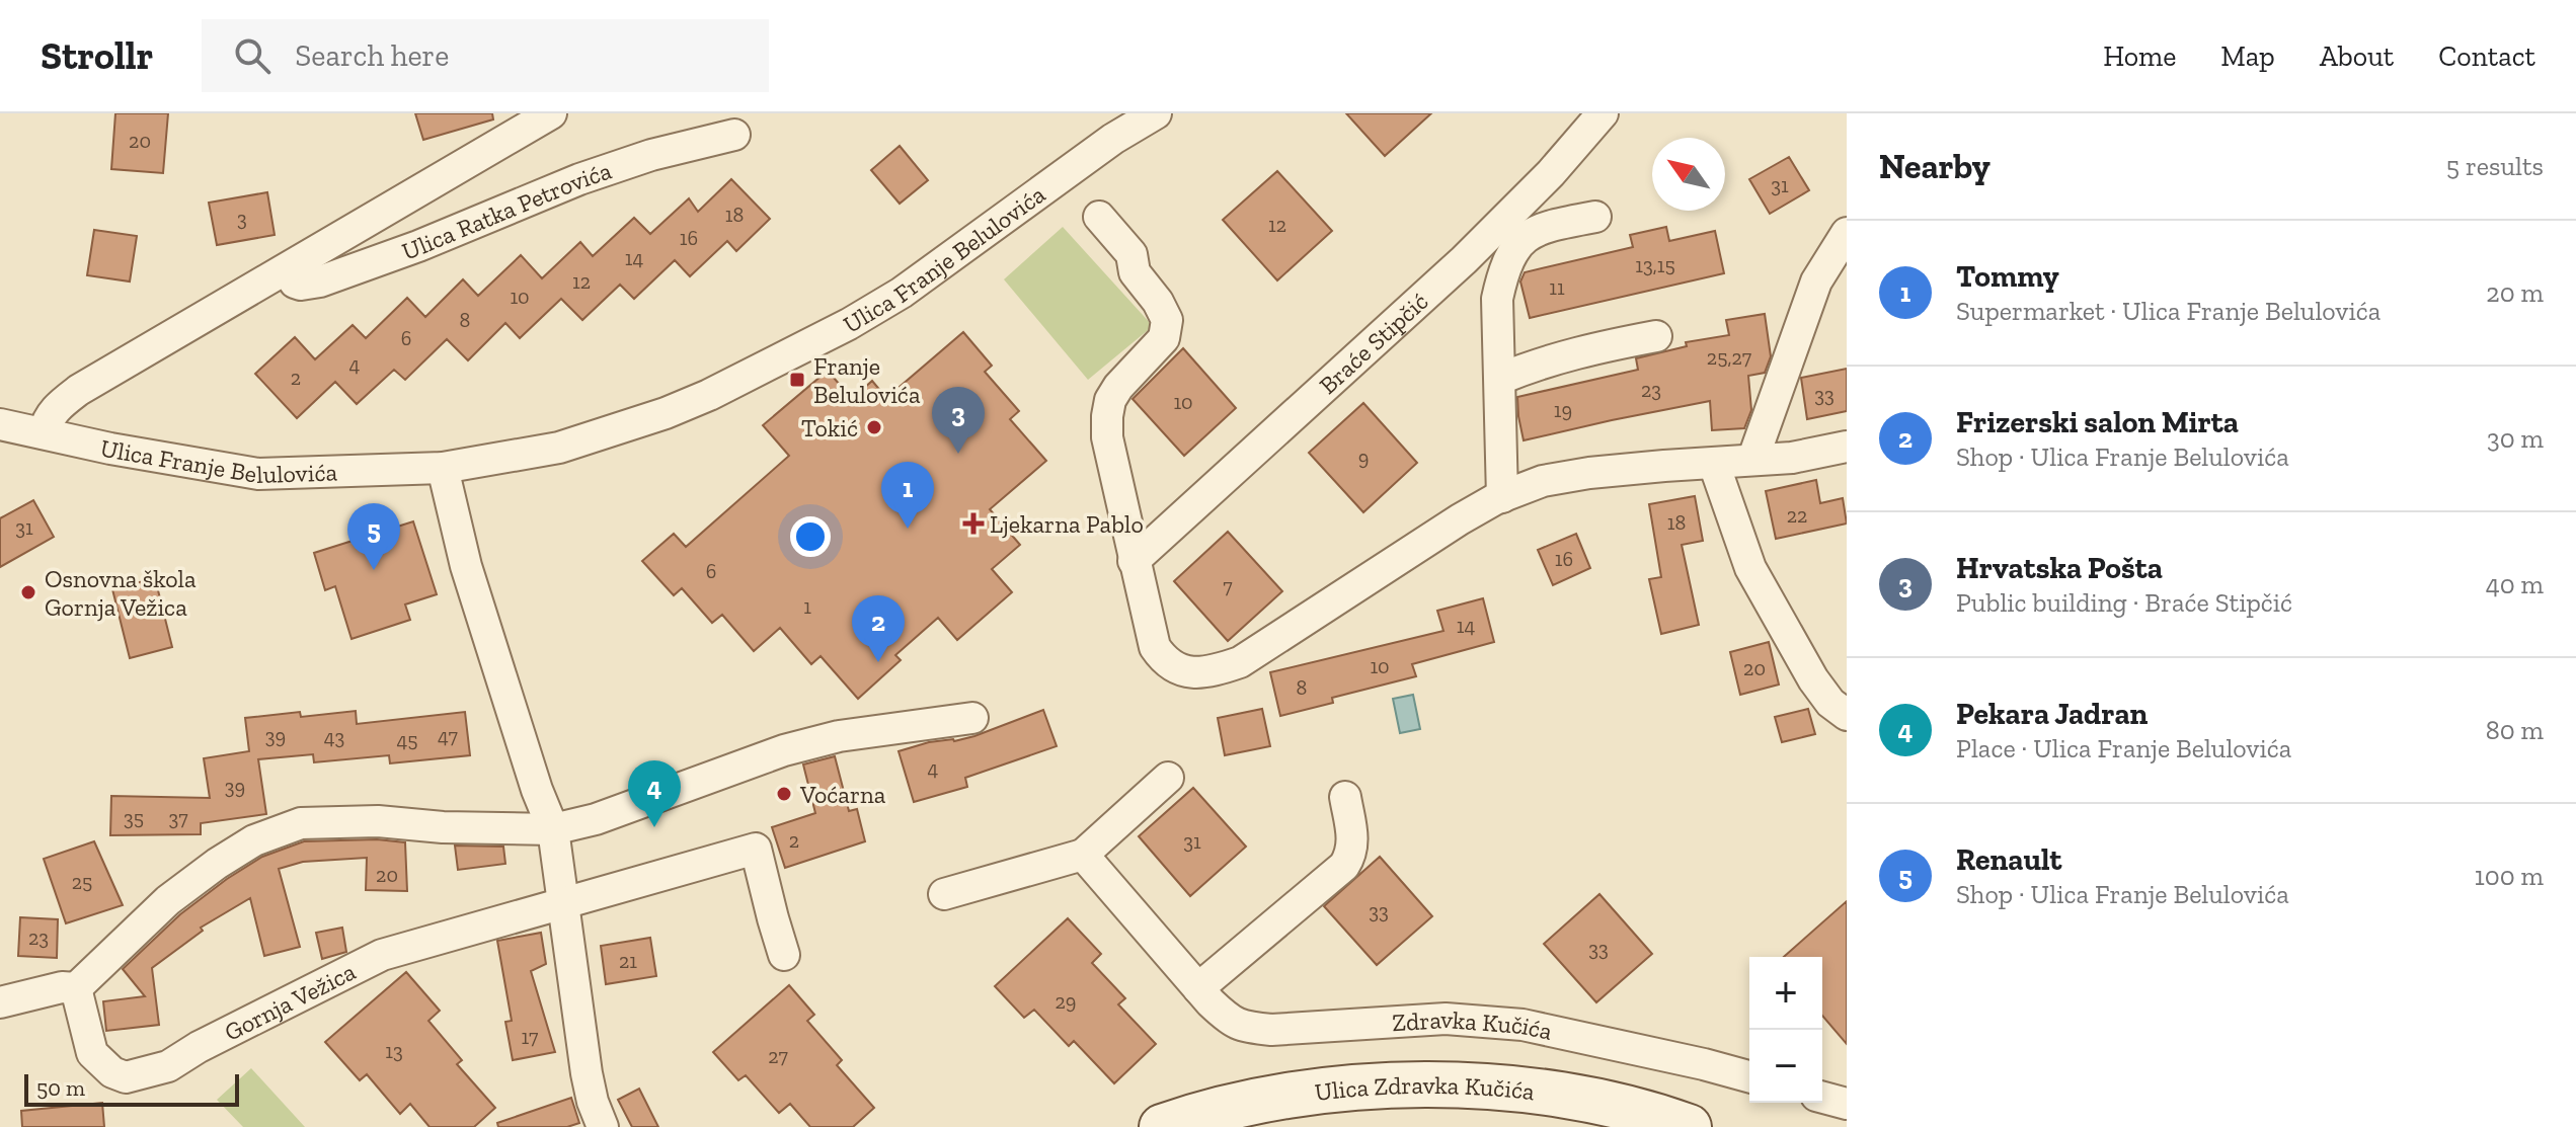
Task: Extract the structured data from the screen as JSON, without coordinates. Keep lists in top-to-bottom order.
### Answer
{
  "streets": {
    "main road": ["Ulica Zdravka Kučića"],
    "street": [
      "Ulica Ratka Petrovića",
      "Ulica Franje Belulovića",
      "Braće Stipčić",
      "Gornja Vežica",
      "Zdravka Kučića"
    ]
  },
  "crossings": [
    ["Ulica Ratka Petrovića", "Ulica Franje Belulovića"]
  ],
  "places": {
    "transit": ["Franje Belulovića"],
    "other": ["Tokić", "Osnovna škola Gornja Vežica", "Voćarna"],
    "health": ["Ljekarna Pablo"]
  },
  "house_numbers": [
    "20",
    "31",
    "18",
    "3",
    "12",
    "16",
    "14",
    "13,15",
    "12",
    "11",
    "10",
    "8",
    "6",
    "25,27",
    "4",
    "2",
    "23",
    "33",
    "10",
    "19",
    "9",
    "22",
    "18",
    "31",
    "16",
    "6",
    "7",
    "1",
    "14",
    "10",
    "20",
    "8",
    "39",
    "47",
    "43",
    "45",
    "4",
    "39",
    "35",
    "37",
    "2",
    "31",
    "20",
    "25",
    "33",
    "23",
    "33",
    "21",
    "29",
    "17",
    "13",
    "27"
  ],
  "scale_bar": "50 m",
  "north": "top left",
  "page": {
    "header": "Strollr",
    "search": "Search here",
    "nav": [
      "Home",
      "Map",
      "About",
      "Contact"
    ],
    "heading": ["Nearby", "5 results"],
    "list": [
      {
        "mark": "1",
        "name": "Tommy",
        "note": "Supermarket · Ulica Franje Belulovića",
        "value": "20 m"
      },
      {
        "mark": "2",
        "name": "Frizerski salon Mirta",
        "note": "Shop · Ulica Franje Belulovića",
        "value": "30 m"
      },
      {
        "mark": "3",
        "name": "Hrvatska Pošta",
        "note": "Public building · Braće Stipčić",
        "value": "40 m"
      },
      {
        "mark": "4",
        "name": "Pekara Jadran",
        "note": "Place · Ulica Franje Belulovića",
        "value": "80 m"
      },
      {
        "mark": "5",
        "name": "Renault",
        "note": "Shop · Ulica Franje Belulovića",
        "value": "100 m"
      }
    ],
    "pins": [
      "3",
      "1",
      "5",
      "2",
      "4"
    ],
    "map_buttons": ["+", "−"],
    "scale": "50 m"
  }
}
